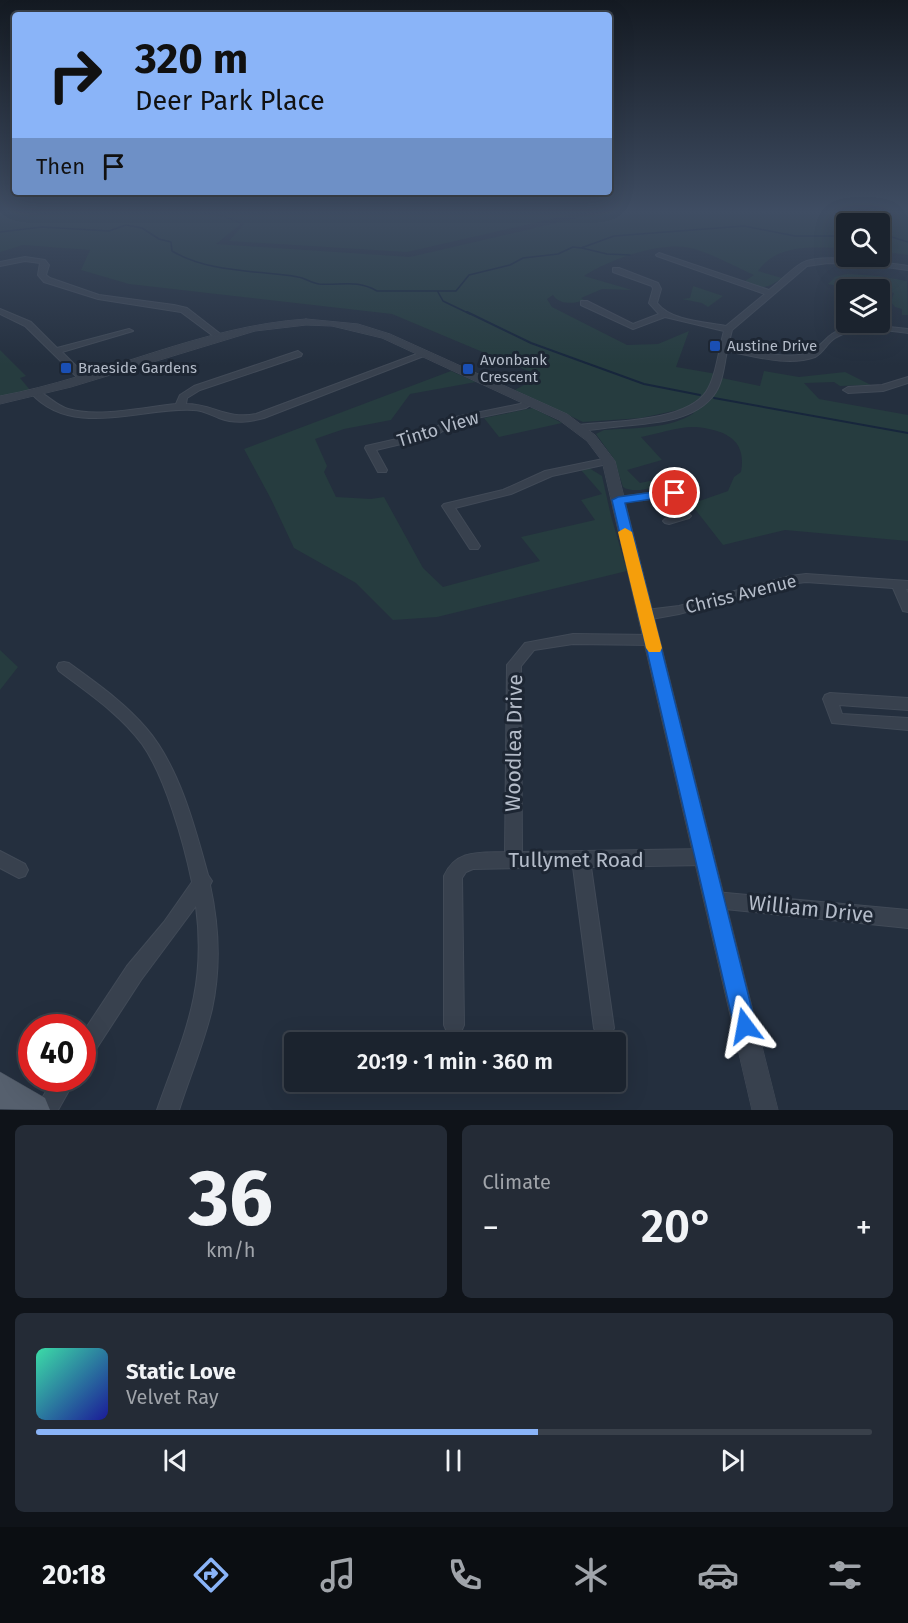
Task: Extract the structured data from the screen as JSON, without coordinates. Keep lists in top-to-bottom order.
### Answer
{
  "streets": {
    "street": [
      "Tinto View",
      "Chriss Avenue",
      "Woodlea Drive",
      "Tullymet Road",
      "William Drive"
    ]
  },
  "crossings": [
    ["Woodlea Drive", "Tullymet Road"]
  ],
  "places": {
    "transit": ["Austine Drive", "Braeside Gardens", "Avonbank Crescent"]
  },
  "page": {
    "turn": ["320 m", "Deer Park Place"],
    "then": "Then",
    "limit": "40",
    "trip": "20:19 · 1 min · 360 m",
    "tile": [
      ["36", "km/h"],
      "Climate"
    ],
    "heat": ["−", "20°", "+"],
    "song": ["Static Love", "Velvet Ray"],
    "tabs": "20:18"
  }
}
